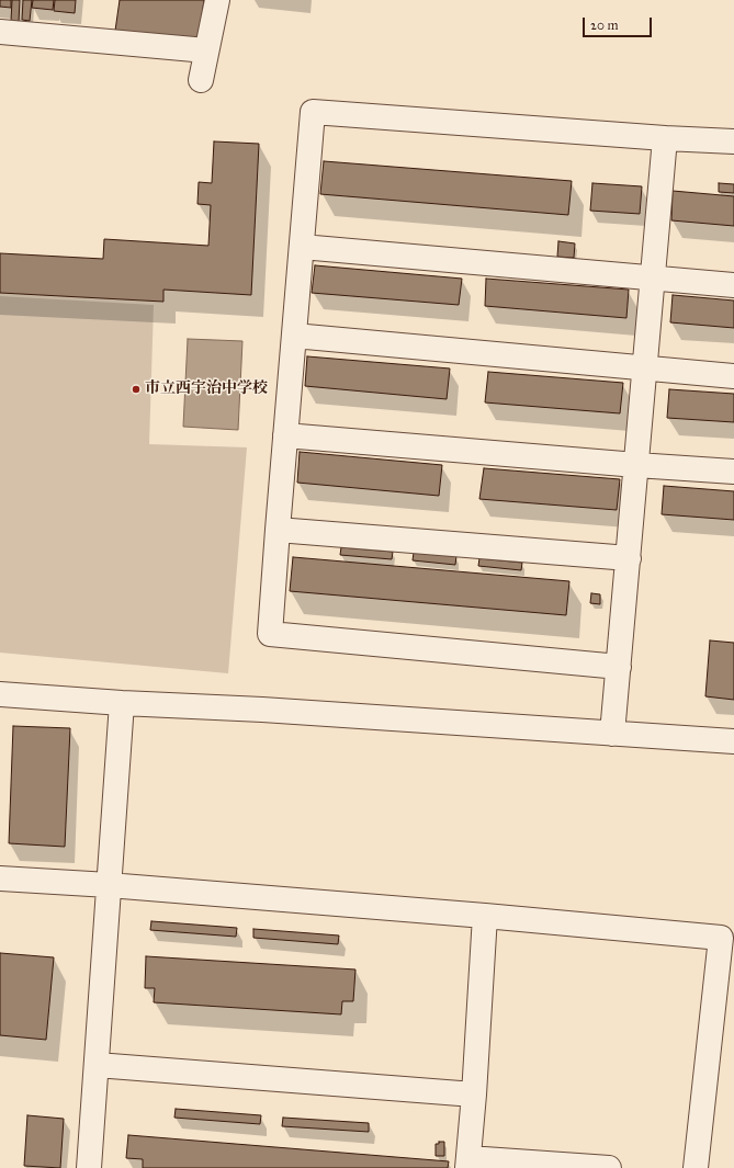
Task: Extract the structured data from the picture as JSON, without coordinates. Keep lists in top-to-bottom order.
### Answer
{
  "places": ["市立西宇治中学校"],
  "scale_bar": "20 m"
}
